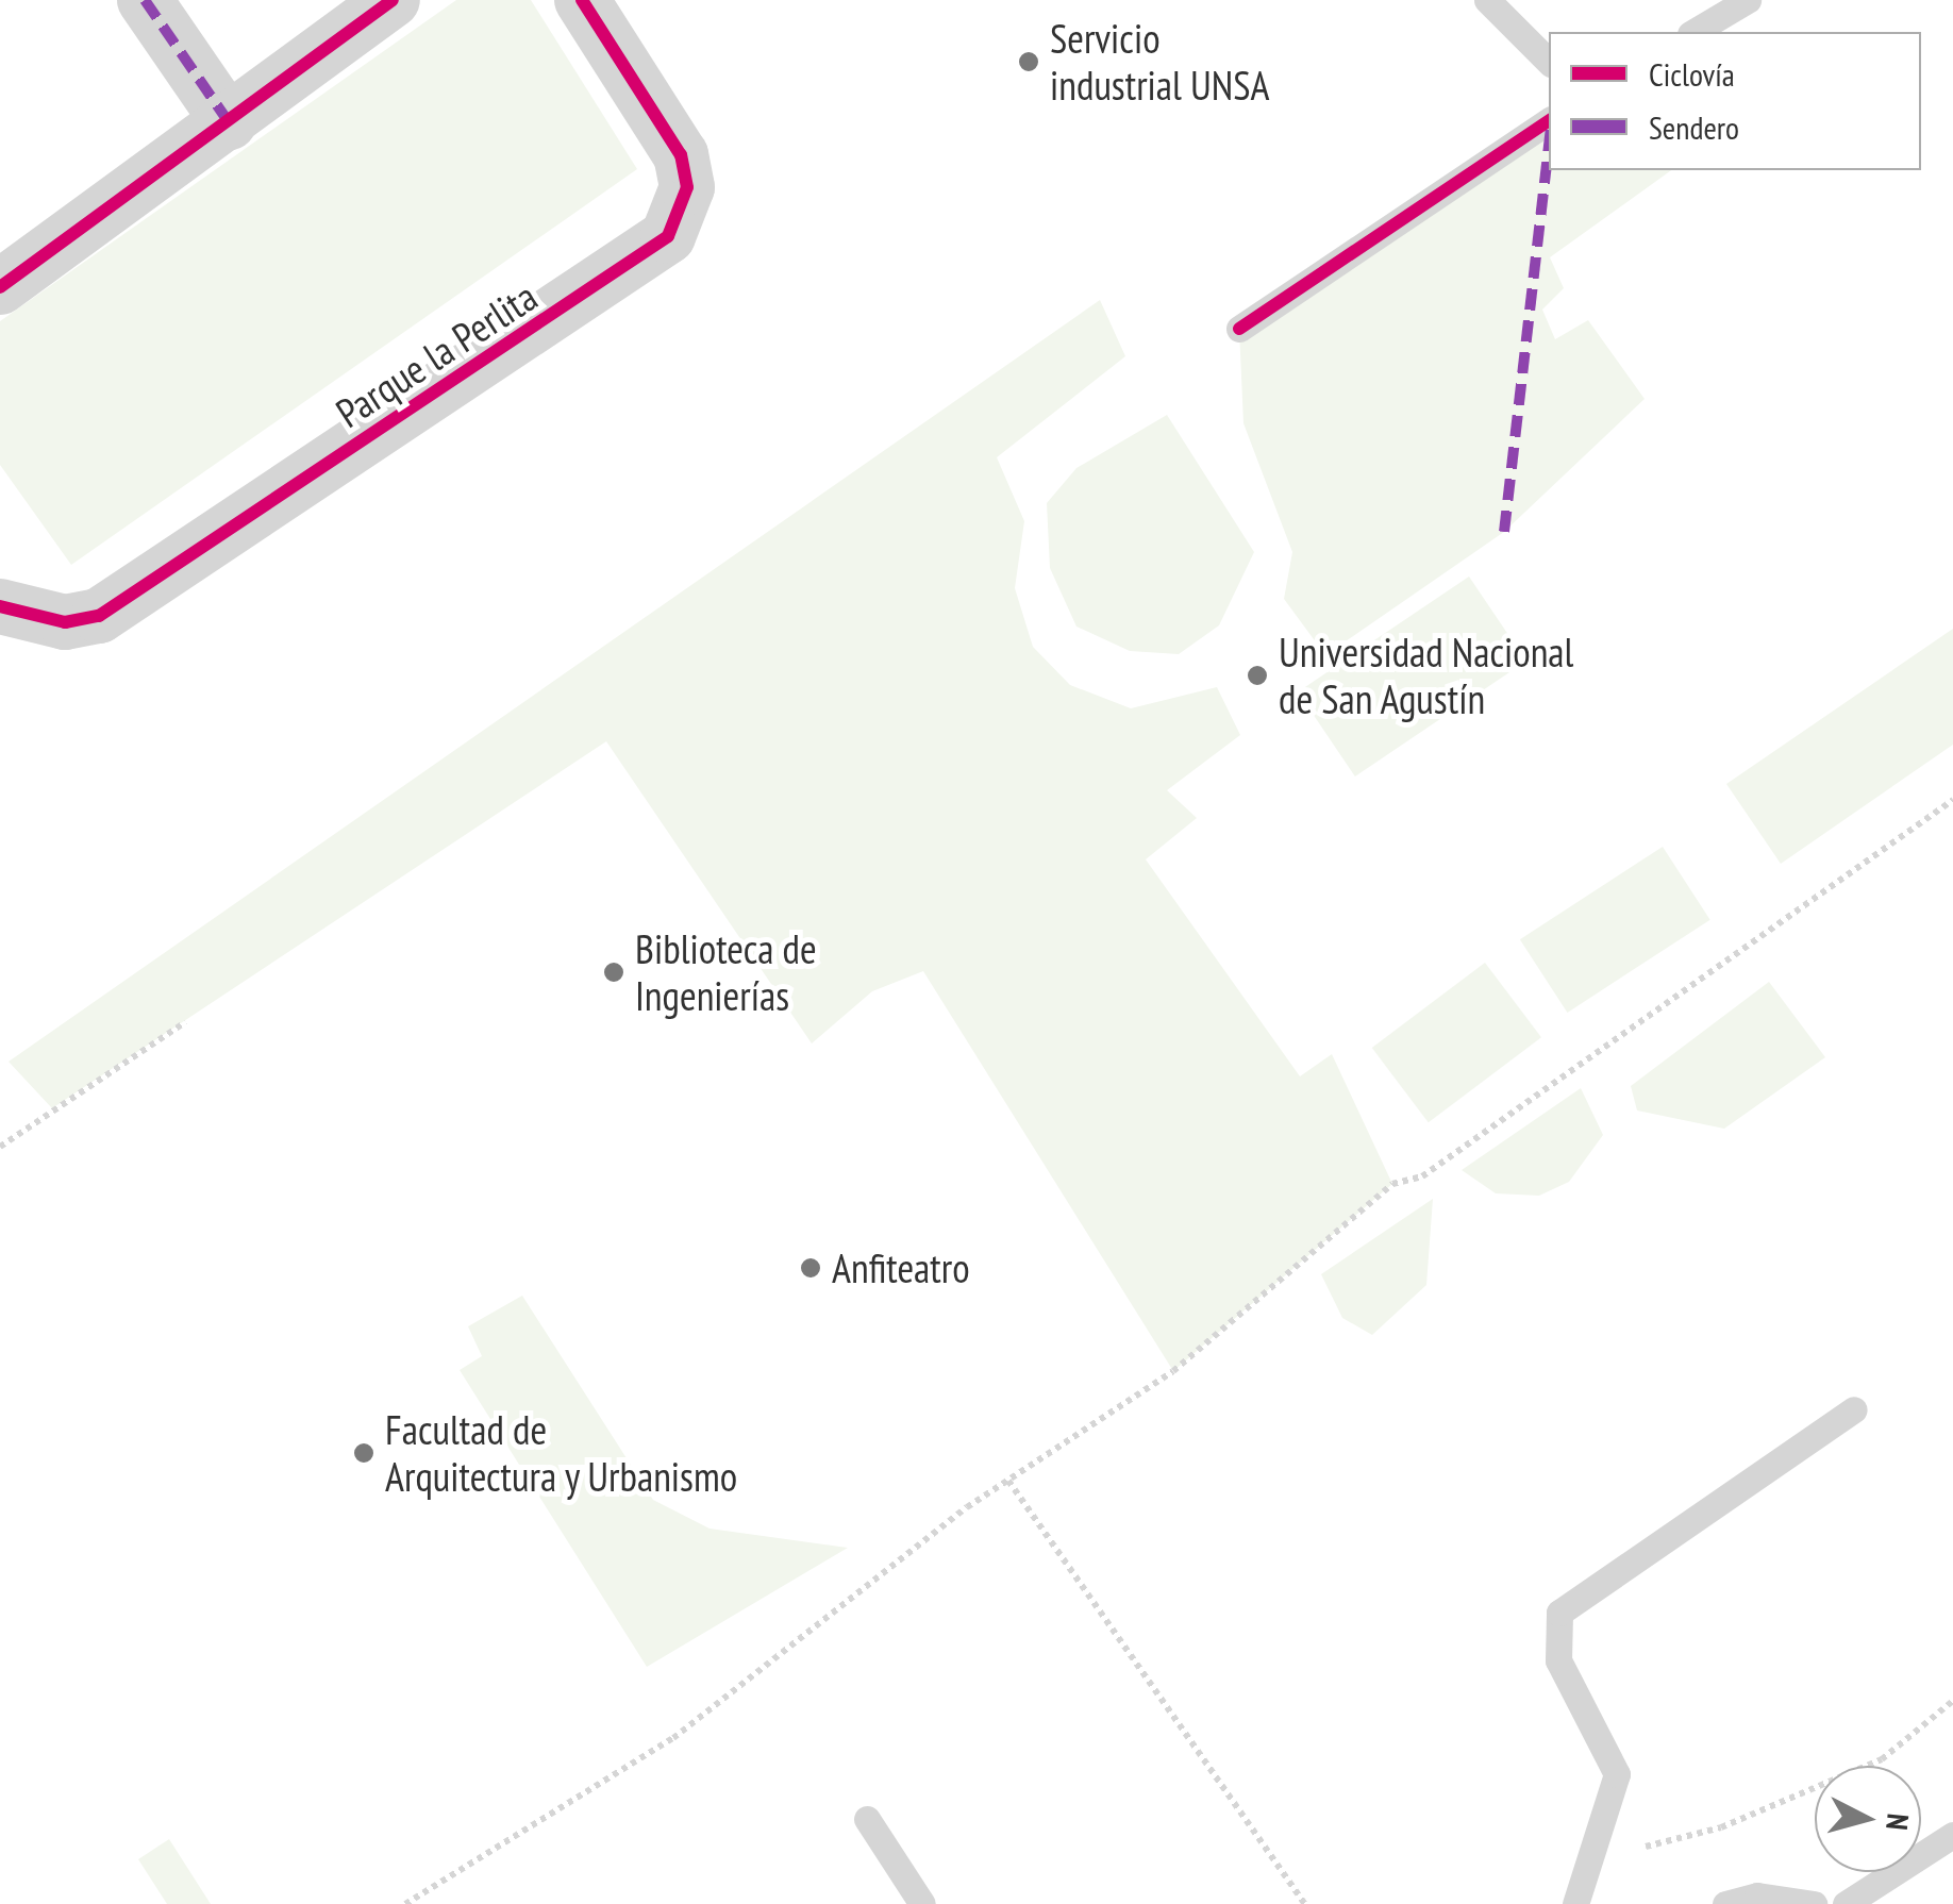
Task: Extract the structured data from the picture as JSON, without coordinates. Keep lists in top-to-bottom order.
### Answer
{
  "streets": {
    "street": ["Parque la Perlita"]
  },
  "places": [
    "Servicio industrial UNSA",
    "Universidad Nacional de San Agustín",
    "Biblioteca de Ingenierías",
    "Anfiteatro",
    "Facultad de Arquitectura y Urbanismo"
  ],
  "legend": ["Ciclovía", "Sendero"],
  "north": "right"
}
